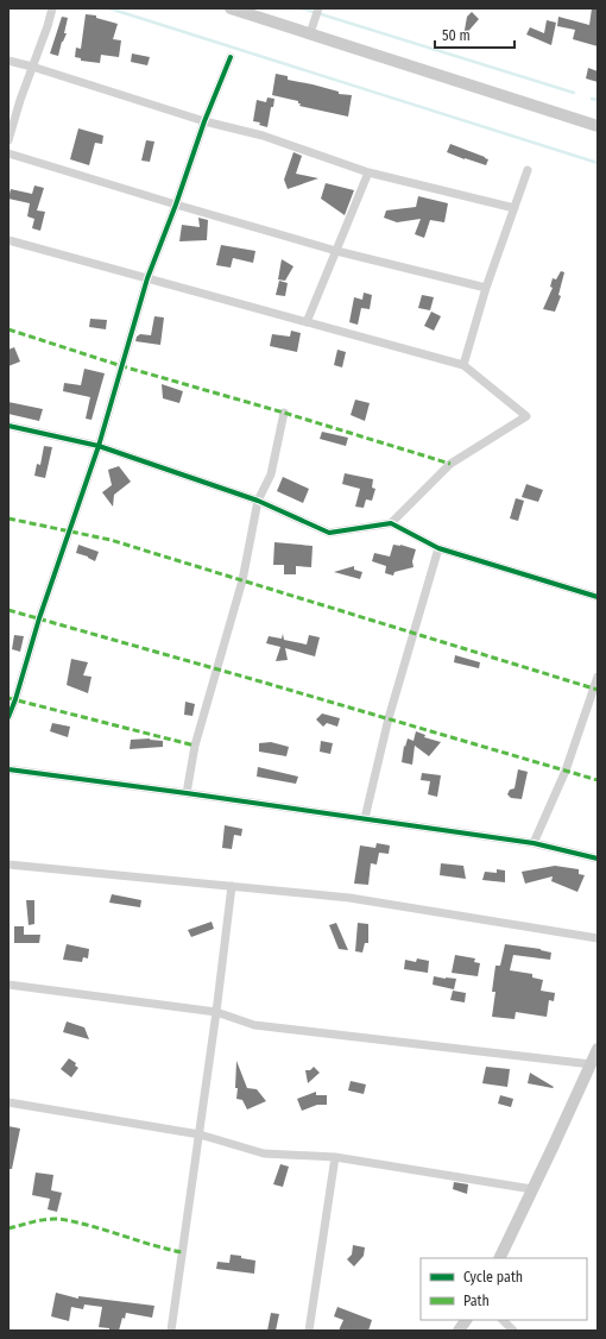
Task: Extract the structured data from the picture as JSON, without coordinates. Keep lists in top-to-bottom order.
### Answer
{
  "legend": ["Cycle path", "Path"],
  "scale_bar": "50 m"
}
